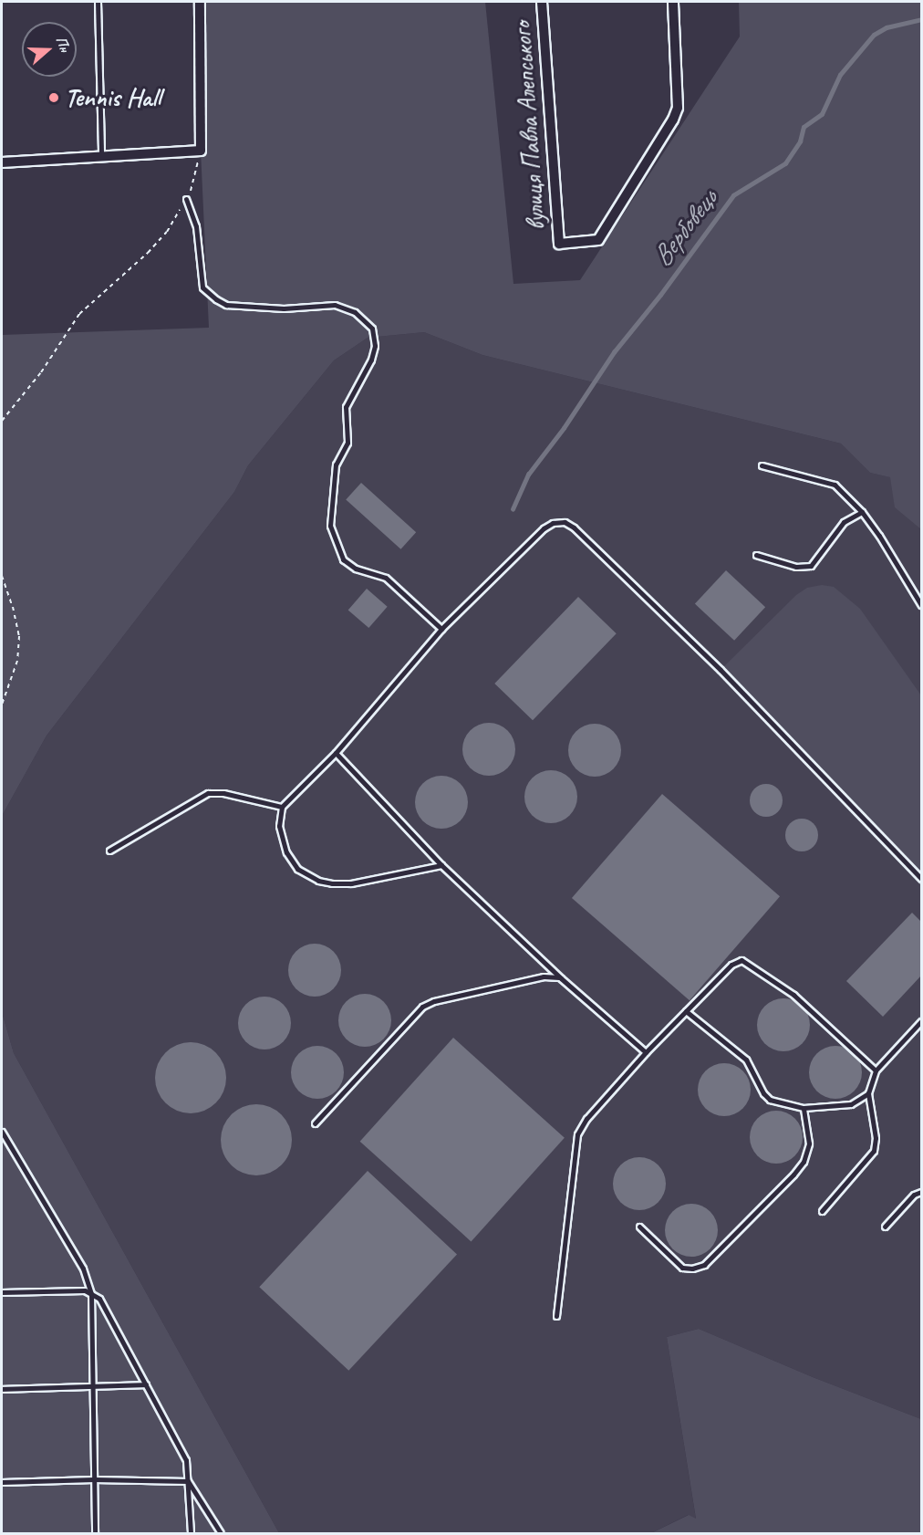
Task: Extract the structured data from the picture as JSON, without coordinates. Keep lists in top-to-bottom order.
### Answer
{
  "streets": {
    "street": ["вулиця Павла Алепського"]
  },
  "water": ["Вербовець"],
  "places": ["Tennis Hall"],
  "north": "right"
}
